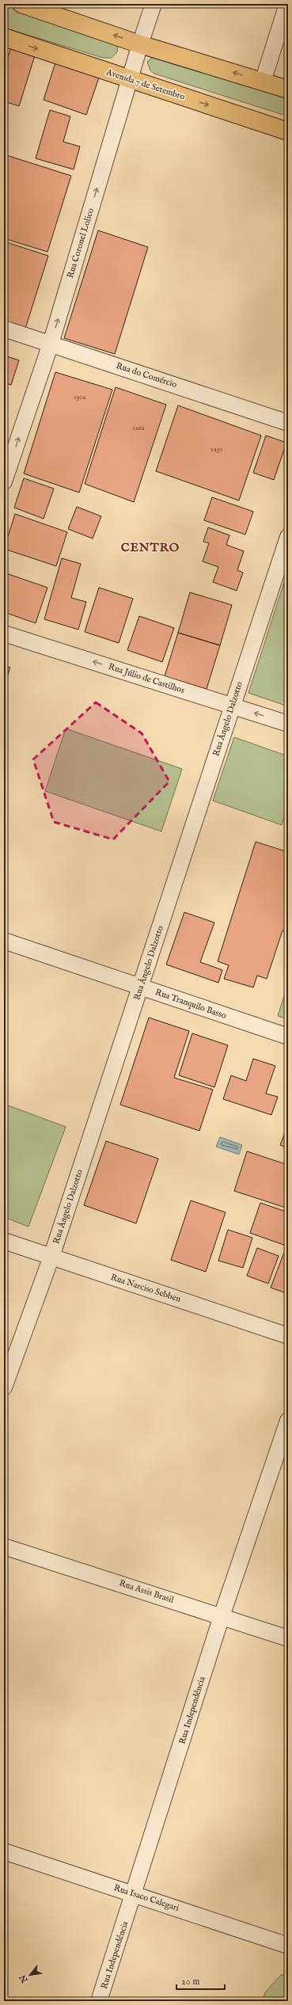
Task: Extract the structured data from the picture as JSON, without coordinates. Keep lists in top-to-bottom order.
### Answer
{
  "streets": {
    "main road": ["Avenida 7 de Setembro"],
    "street": [
      "Rua Coronel Lolico",
      "Rua do Comércio",
      "Rua Júlio de Castilhos",
      "Rua Ângelo Dalzotto",
      "Rua Tranquilo Basso",
      "Rua Narciso Sebben",
      "Rua Assis Brasil",
      "Rua Independência",
      "Rua Isaco Calegari"
    ]
  },
  "crossings": [
    ["Avenida 7 de Setembro", "Rua Coronel Lolico"],
    ["Rua Coronel Lolico", "Rua do Comércio"],
    ["Rua Júlio de Castilhos", "Rua Ângelo Dalzotto"],
    ["Rua Ângelo Dalzotto", "Rua Tranquilo Basso"],
    ["Rua Ângelo Dalzotto", "Rua Narciso Sebben"],
    ["Rua Assis Brasil", "Rua Independência"],
    ["Rua Independência", "Rua Isaco Calegari"]
  ],
  "one_way": ["Rua Coronel Lolico", "Rua Júlio de Castilhos"],
  "districts": ["CENTRO"],
  "house_numbers": ["1302", "1262", "1230"],
  "scale_bar": "20 m",
  "north": "bottom left"
}
